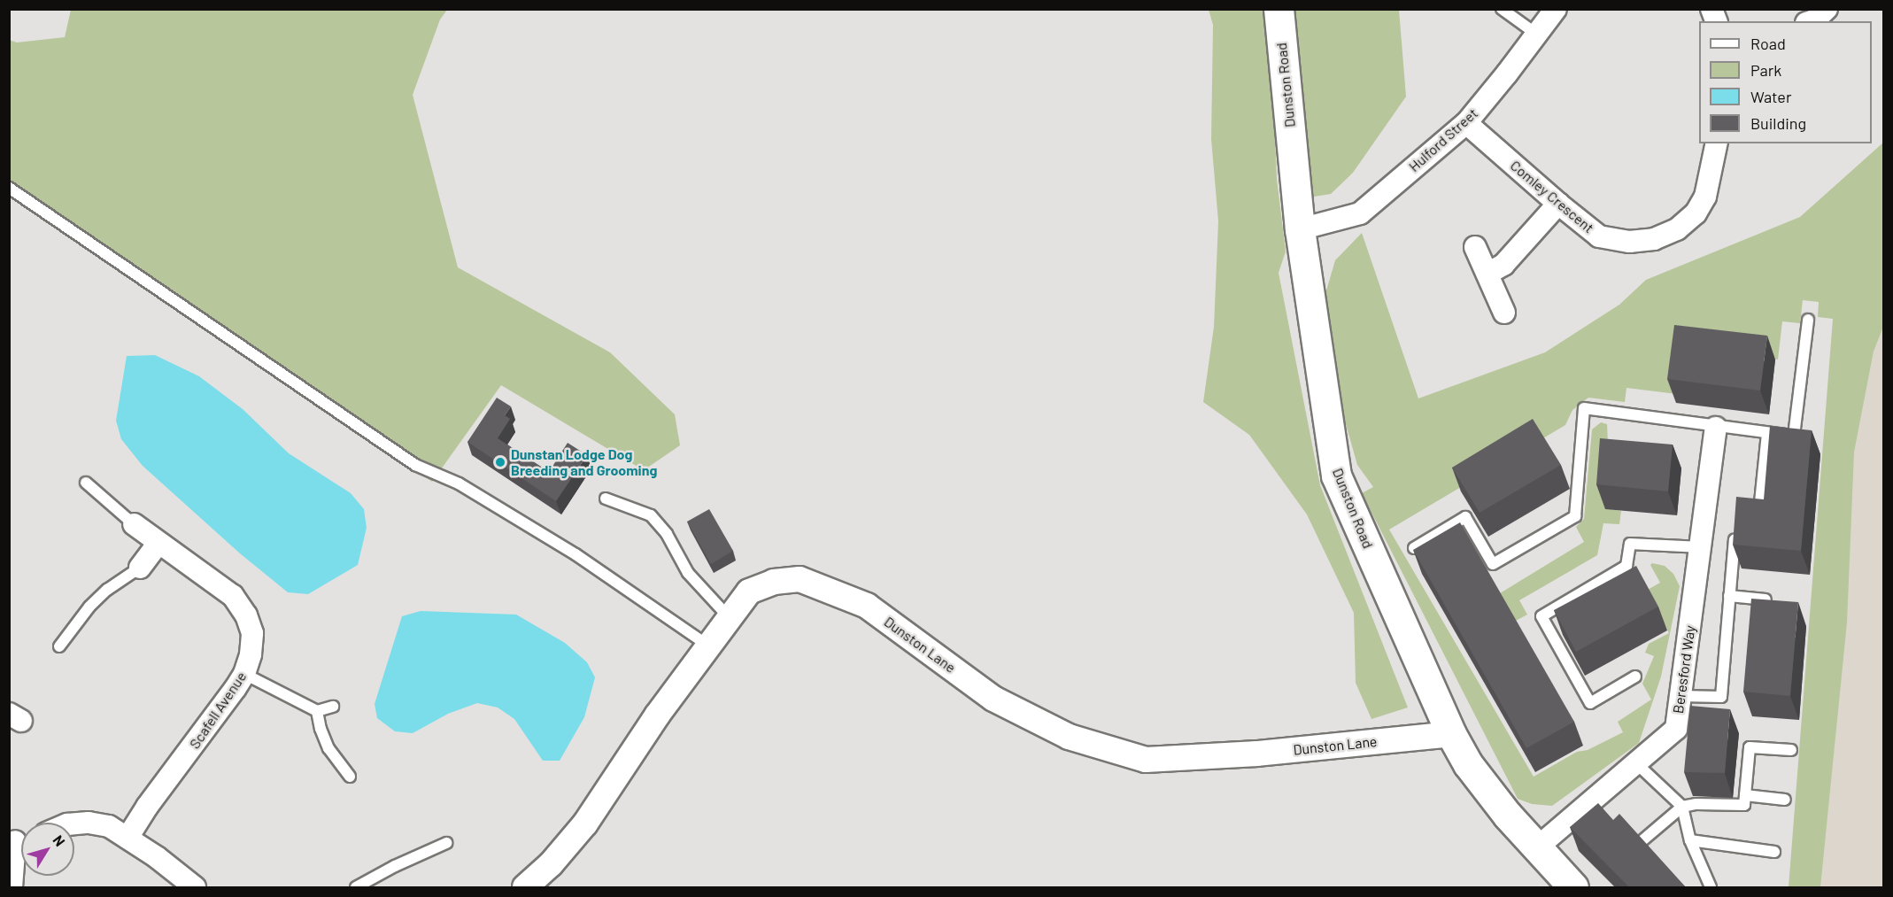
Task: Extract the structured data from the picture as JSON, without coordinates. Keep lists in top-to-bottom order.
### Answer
{
  "streets": {
    "main road": ["Dunston Road"],
    "street": [
      "Hulford Street",
      "Comley Crescent",
      "Dunston Lane",
      "Beresford Way",
      "Scafell Avenue"
    ]
  },
  "crossings": [
    ["Dunston Road", "Hulford Street"],
    ["Dunston Road", "Dunston Lane"],
    ["Dunston Road", "Beresford Way"],
    ["Hulford Street", "Comley Crescent"]
  ],
  "places": ["Dunstan Lodge Dog Breeding and Grooming"],
  "legend": [
    "Road",
    "Park",
    "Water",
    "Building"
  ],
  "north": "top right"
}
